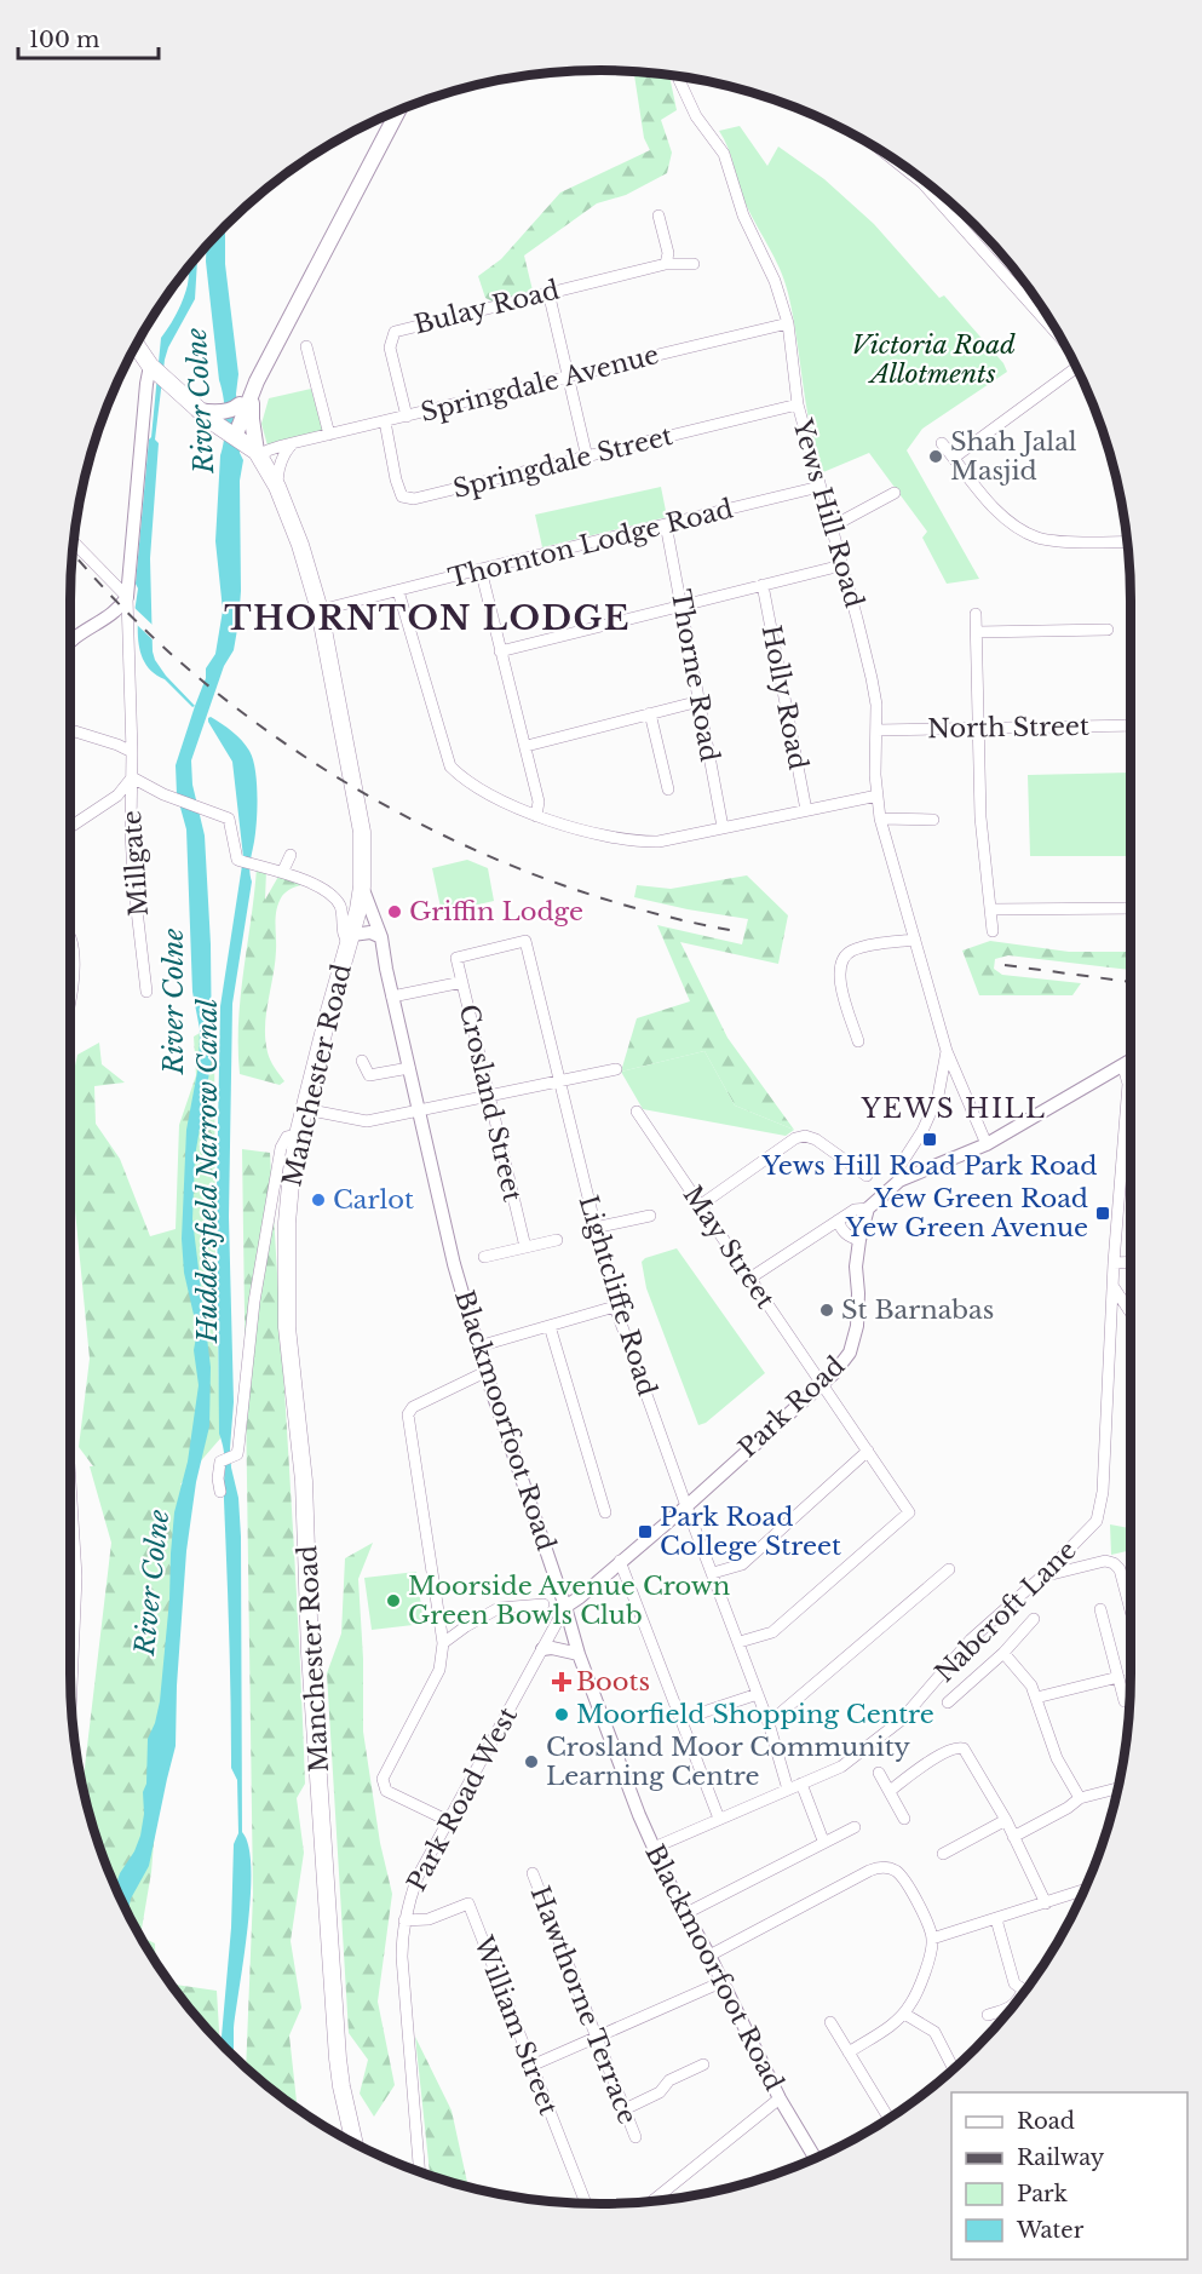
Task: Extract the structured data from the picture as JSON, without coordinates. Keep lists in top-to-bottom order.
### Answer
{
  "streets": {
    "main road": ["Manchester Road"],
    "street": [
      "Bulay Road",
      "Springdale Avenue",
      "Springdale Street",
      "Yews Hill Road",
      "Thornton Lodge Road",
      "Thorne Road",
      "Holly Road",
      "North Street",
      "Millgate",
      "Crosland Street",
      "May Street",
      "Lightcliffe Road",
      "Park Road",
      "Blackmoorfoot Road",
      "Nabcroft Lane",
      "Park Road West",
      "Hawthorne Terrace",
      "William Street"
    ]
  },
  "crossings": [
    ["Bulay Road", "Springdale Avenue"],
    ["Springdale Avenue", "Springdale Street"],
    ["Springdale Avenue", "Yews Hill Road"],
    ["Springdale Avenue", "Manchester Road"],
    ["Springdale Street", "Yews Hill Road"],
    ["Yews Hill Road", "Thornton Lodge Road"],
    ["Yews Hill Road", "North Street"],
    ["Thornton Lodge Road", "Thorne Road"],
    ["Thornton Lodge Road", "Manchester Road"],
    ["Manchester Road", "Blackmoorfoot Road"],
    ["Crosland Street", "Lightcliffe Road"],
    ["May Street", "Lightcliffe Road"],
    ["May Street", "Park Road"],
    ["Lightcliffe Road", "Park Road"],
    ["Lightcliffe Road", "Nabcroft Lane"],
    ["Park Road", "Blackmoorfoot Road"],
    ["Park Road", "Park Road West"],
    ["Blackmoorfoot Road", "Nabcroft Lane"],
    ["Blackmoorfoot Road", "Park Road West"],
    ["Park Road West", "William Street"]
  ],
  "districts": ["THORNTON LODGE", "YEWS HILL"],
  "water": ["River Colne", "Huddersfield Narrow Canal"],
  "parks": ["Victoria Road Allotments"],
  "places": {
    "other": [
      "Shah Jalal Masjid",
      "Griffin Lodge",
      "Carlot",
      "St Barnabas",
      "Moorside Avenue Crown Green Bowls Club",
      "Moorfield Shopping Centre",
      "Crosland Moor Community Learning Centre"
    ],
    "transit": ["Yews Hill Road Park Road", "Yew Green Road Yew Green Avenue", "Park Road College Street"],
    "health": ["Boots"]
  },
  "legend": [
    "Road",
    "Railway",
    "Park",
    "Water"
  ],
  "scale_bar": "100 m"
}
